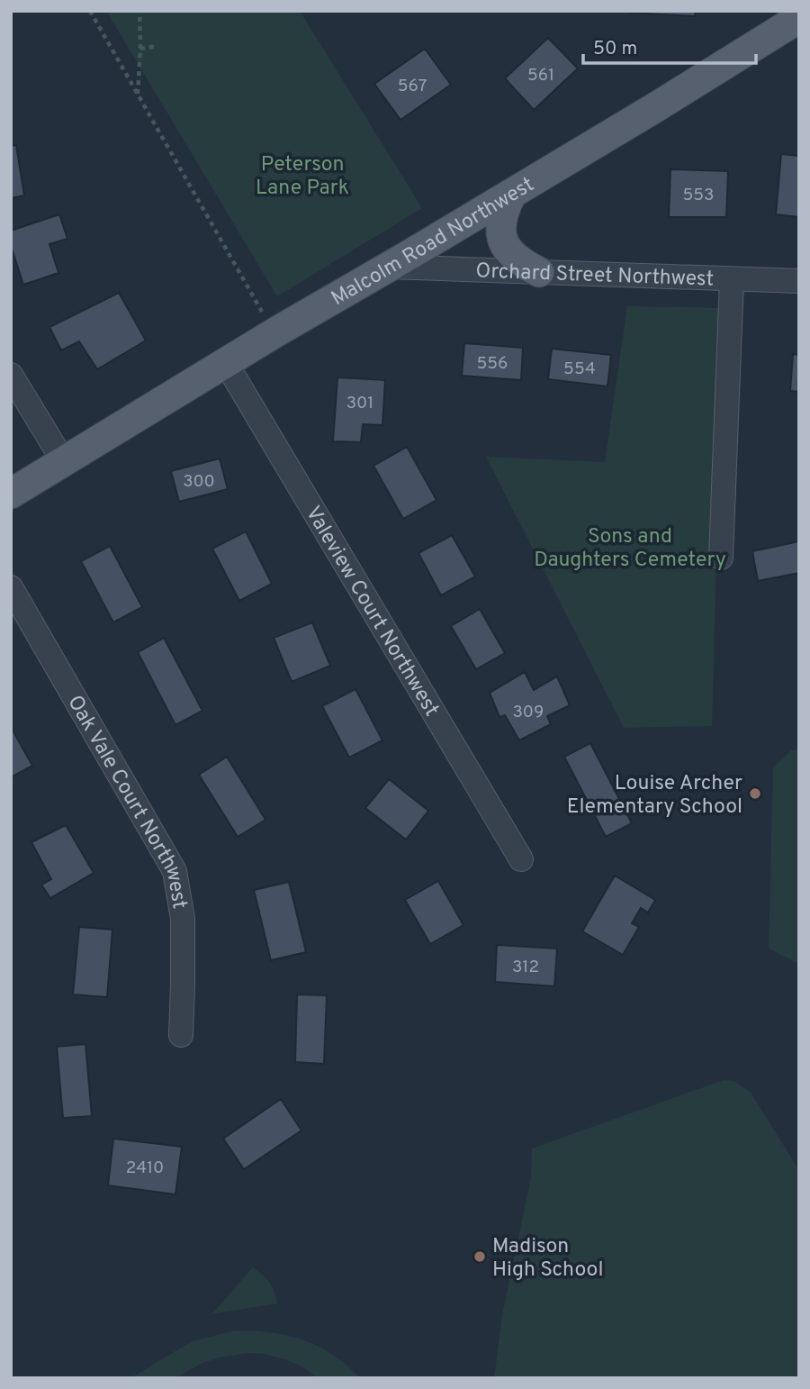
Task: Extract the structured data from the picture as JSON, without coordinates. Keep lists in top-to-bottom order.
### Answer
{
  "streets": {
    "main road": ["Malcolm Road Northwest"],
    "street": ["Orchard Street Northwest", "Valeview Court Northwest", "Oak Vale Court Northwest"]
  },
  "crossings": [
    ["Malcolm Road Northwest", "Orchard Street Northwest"],
    ["Malcolm Road Northwest", "Valeview Court Northwest"]
  ],
  "parks": ["Peterson Lane Park", "Sons and Daughters Cemetery"],
  "places": ["Louise Archer Elementary School", "Madison High School"],
  "house_numbers": [
    "561",
    "567",
    "553",
    "556",
    "554",
    "301",
    "300",
    "309",
    "312",
    "2410"
  ],
  "scale_bar": "50 m"
}
